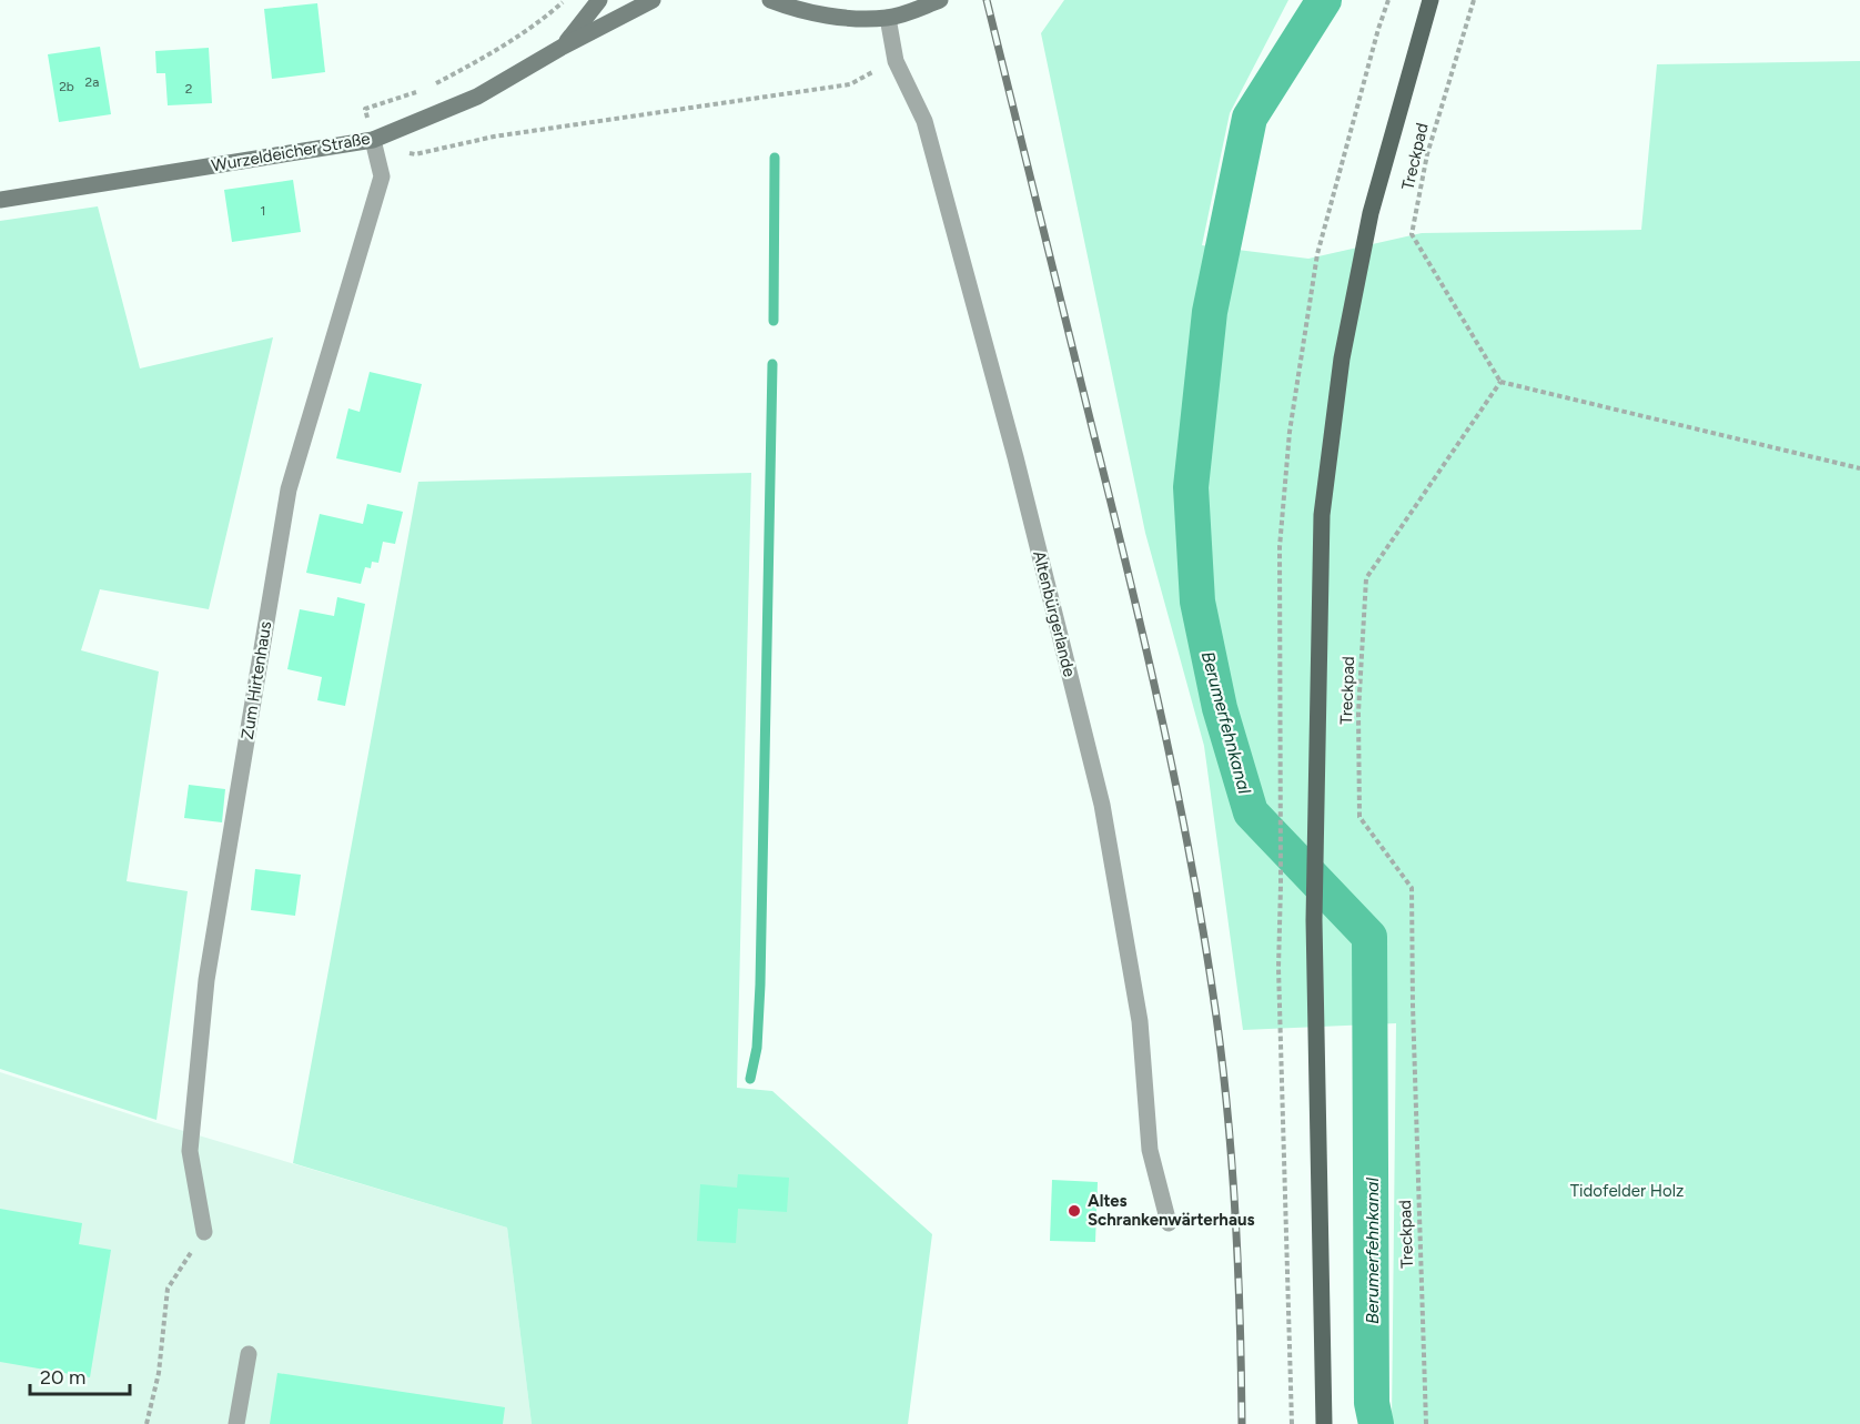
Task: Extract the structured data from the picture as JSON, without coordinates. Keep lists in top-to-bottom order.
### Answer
{
  "streets": {
    "main road": ["Wurzeldeicher Straße"],
    "street": ["Altenbürgerlande", "Zum Hirtenhaus"],
    "path": ["Treckpad"]
  },
  "crossings": [
    ["Wurzeldeicher Straße", "Zum Hirtenhaus"]
  ],
  "water": ["Berumerfehnkanal"],
  "parks": ["Tidofelder Holz"],
  "places": ["Altes Schrankenwärterhaus"],
  "house_numbers": [
    "2a",
    "2b",
    "2",
    "1"
  ],
  "scale_bar": "20 m"
}
